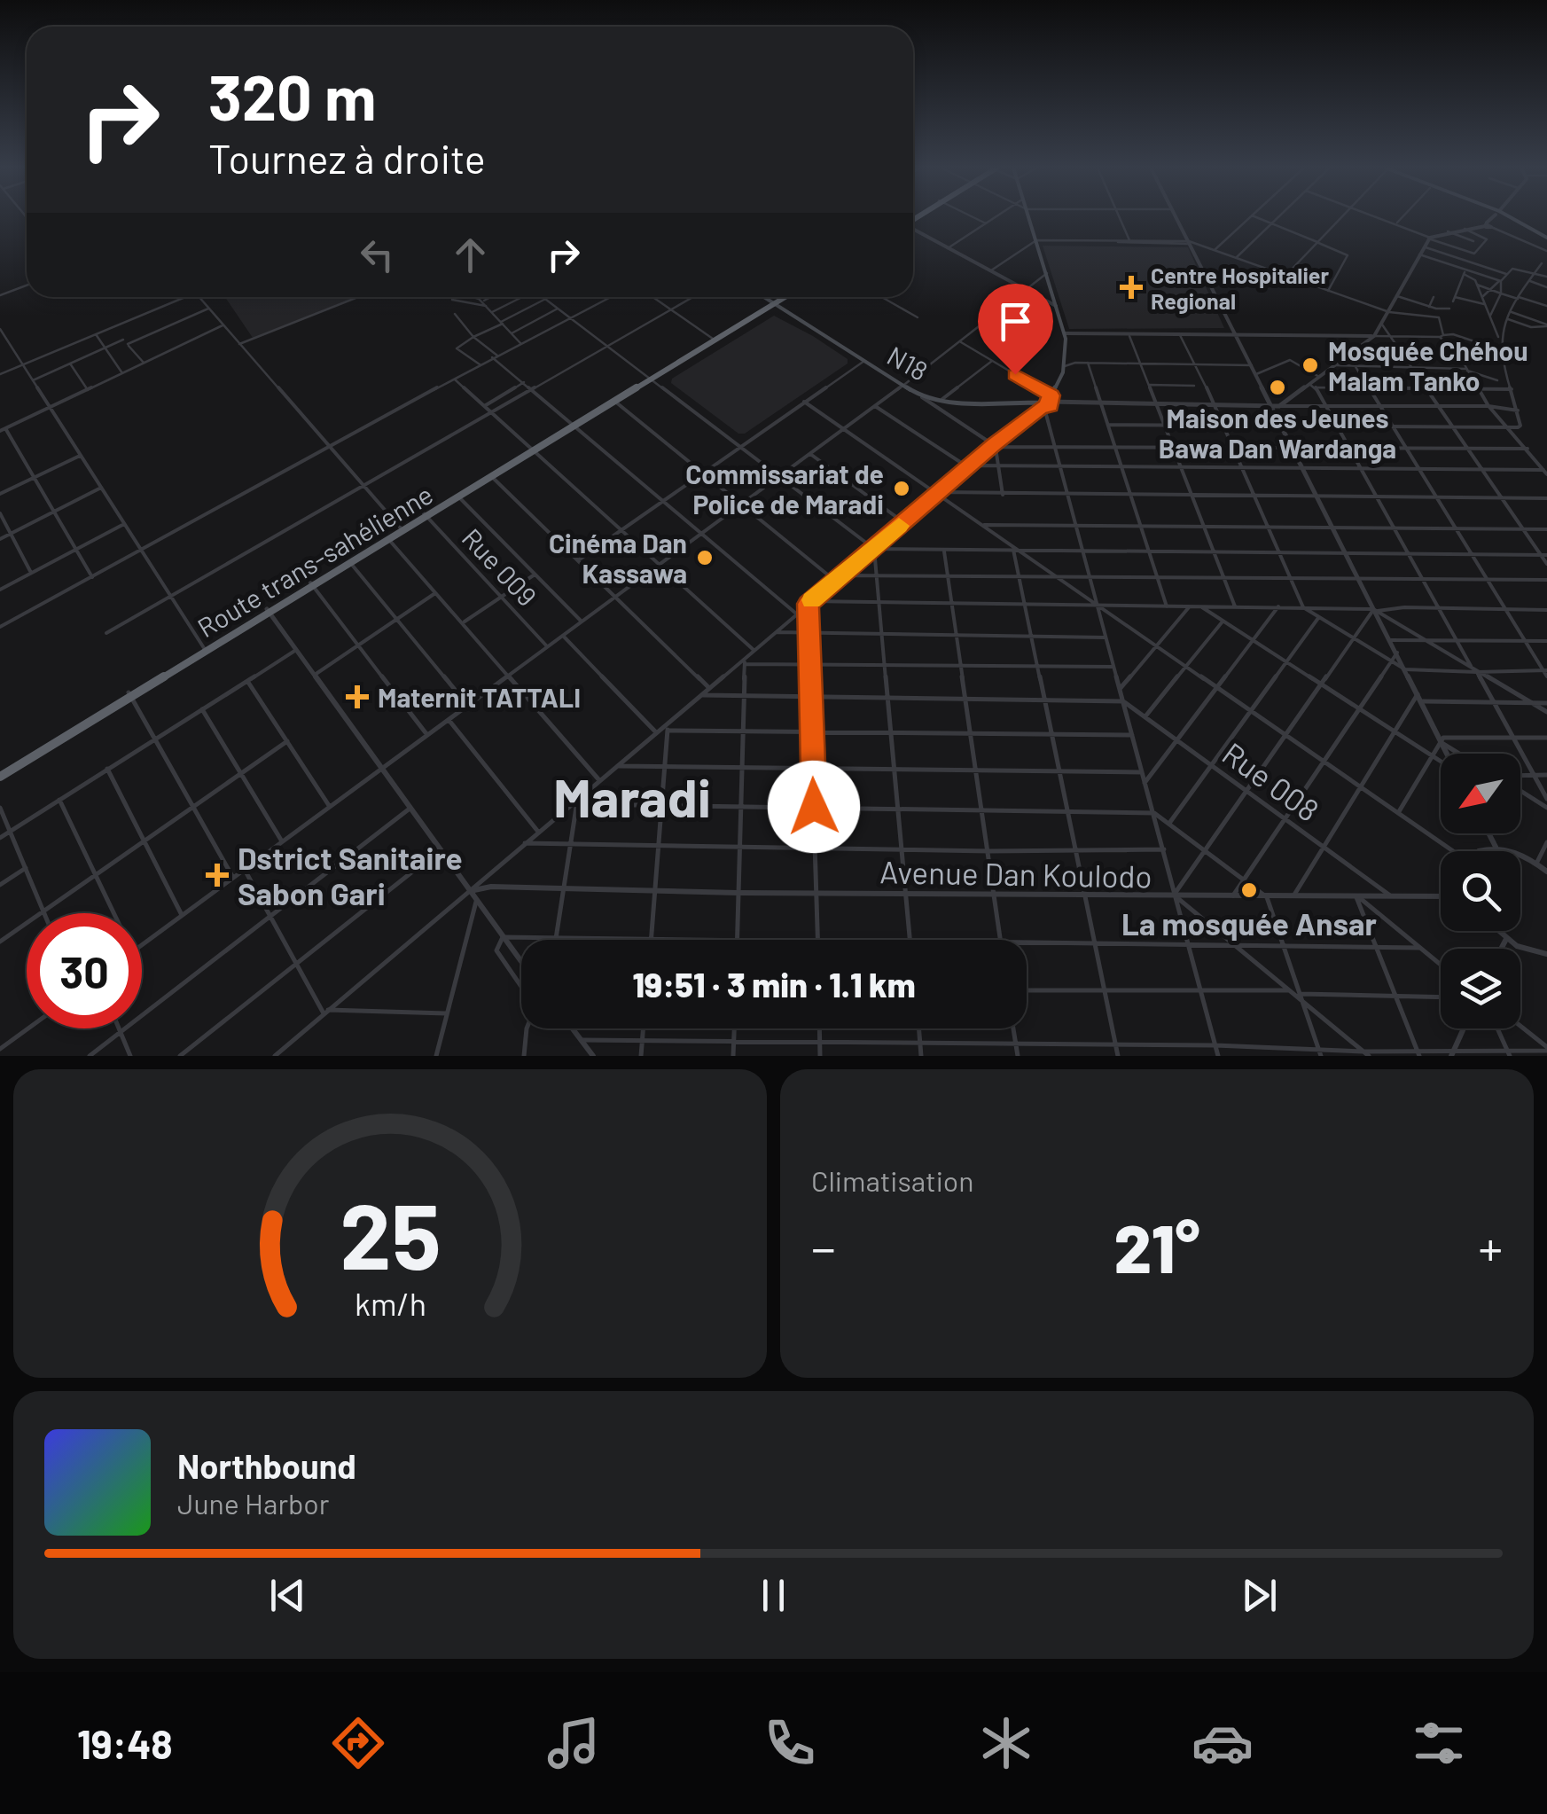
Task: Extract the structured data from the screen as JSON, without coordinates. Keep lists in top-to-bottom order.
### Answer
{
  "streets": {
    "highway": ["Route trans-sahélienne"],
    "main road": ["N18"],
    "street": ["Rue 009", "Rue 008", "Avenue Dan Koulodo"]
  },
  "crossings": [
    ["N18", "Route trans-sahélienne"],
    ["Route trans-sahélienne", "Rue 009"],
    ["Rue 008", "Avenue Dan Koulodo"]
  ],
  "districts": ["Maradi"],
  "places": {
    "health": ["Centre Hospitalier Regional", "Maternit TATTALI", "Dstrict Sanitaire Sabon Gari"],
    "other": [
      "Mosquée Chéhou Malam Tanko",
      "Maison des Jeunes Bawa Dan Wardanga",
      "Commissariat de Police de Maradi",
      "Cinéma Dan Kassawa",
      "La mosquée Ansar"
    ]
  },
  "north": "bottom left",
  "page": {
    "turn": ["320 m", "Tournez à droite"],
    "limit": "30",
    "trip": "19:51 · 3 min · 1.1 km",
    "tile": "Climatisation",
    "heat": ["−", "21°", "+"],
    "song": ["Northbound", "June Harbor"],
    "tabs": "19:48",
    "gauge": ["25", "km/h"]
  }
}
